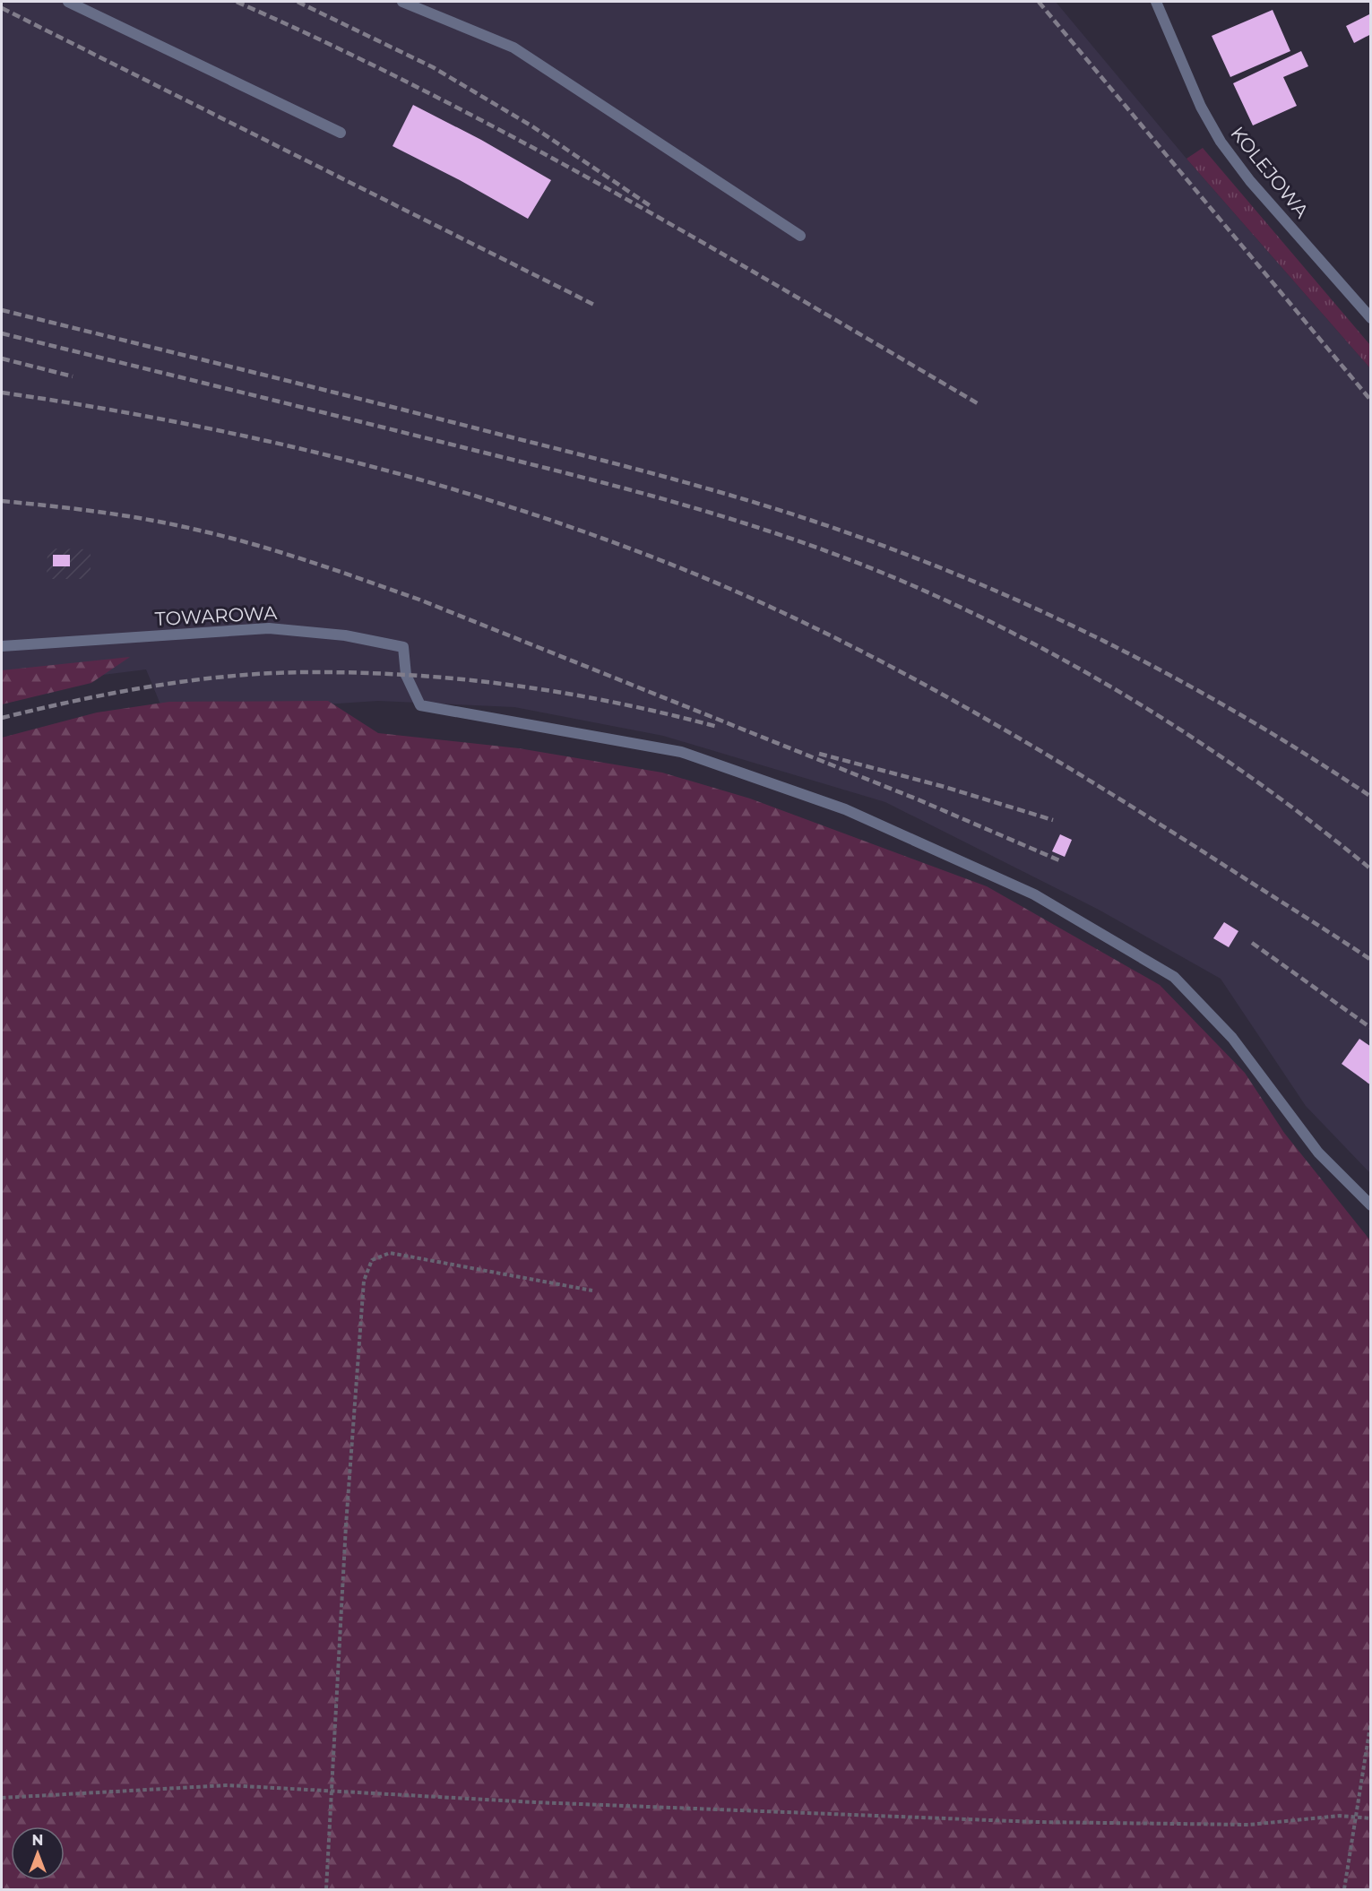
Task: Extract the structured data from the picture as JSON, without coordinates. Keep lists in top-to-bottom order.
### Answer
{
  "streets": {
    "street": ["KOLEJOWA", "TOWAROWA"]
  },
  "north": "top"
}
